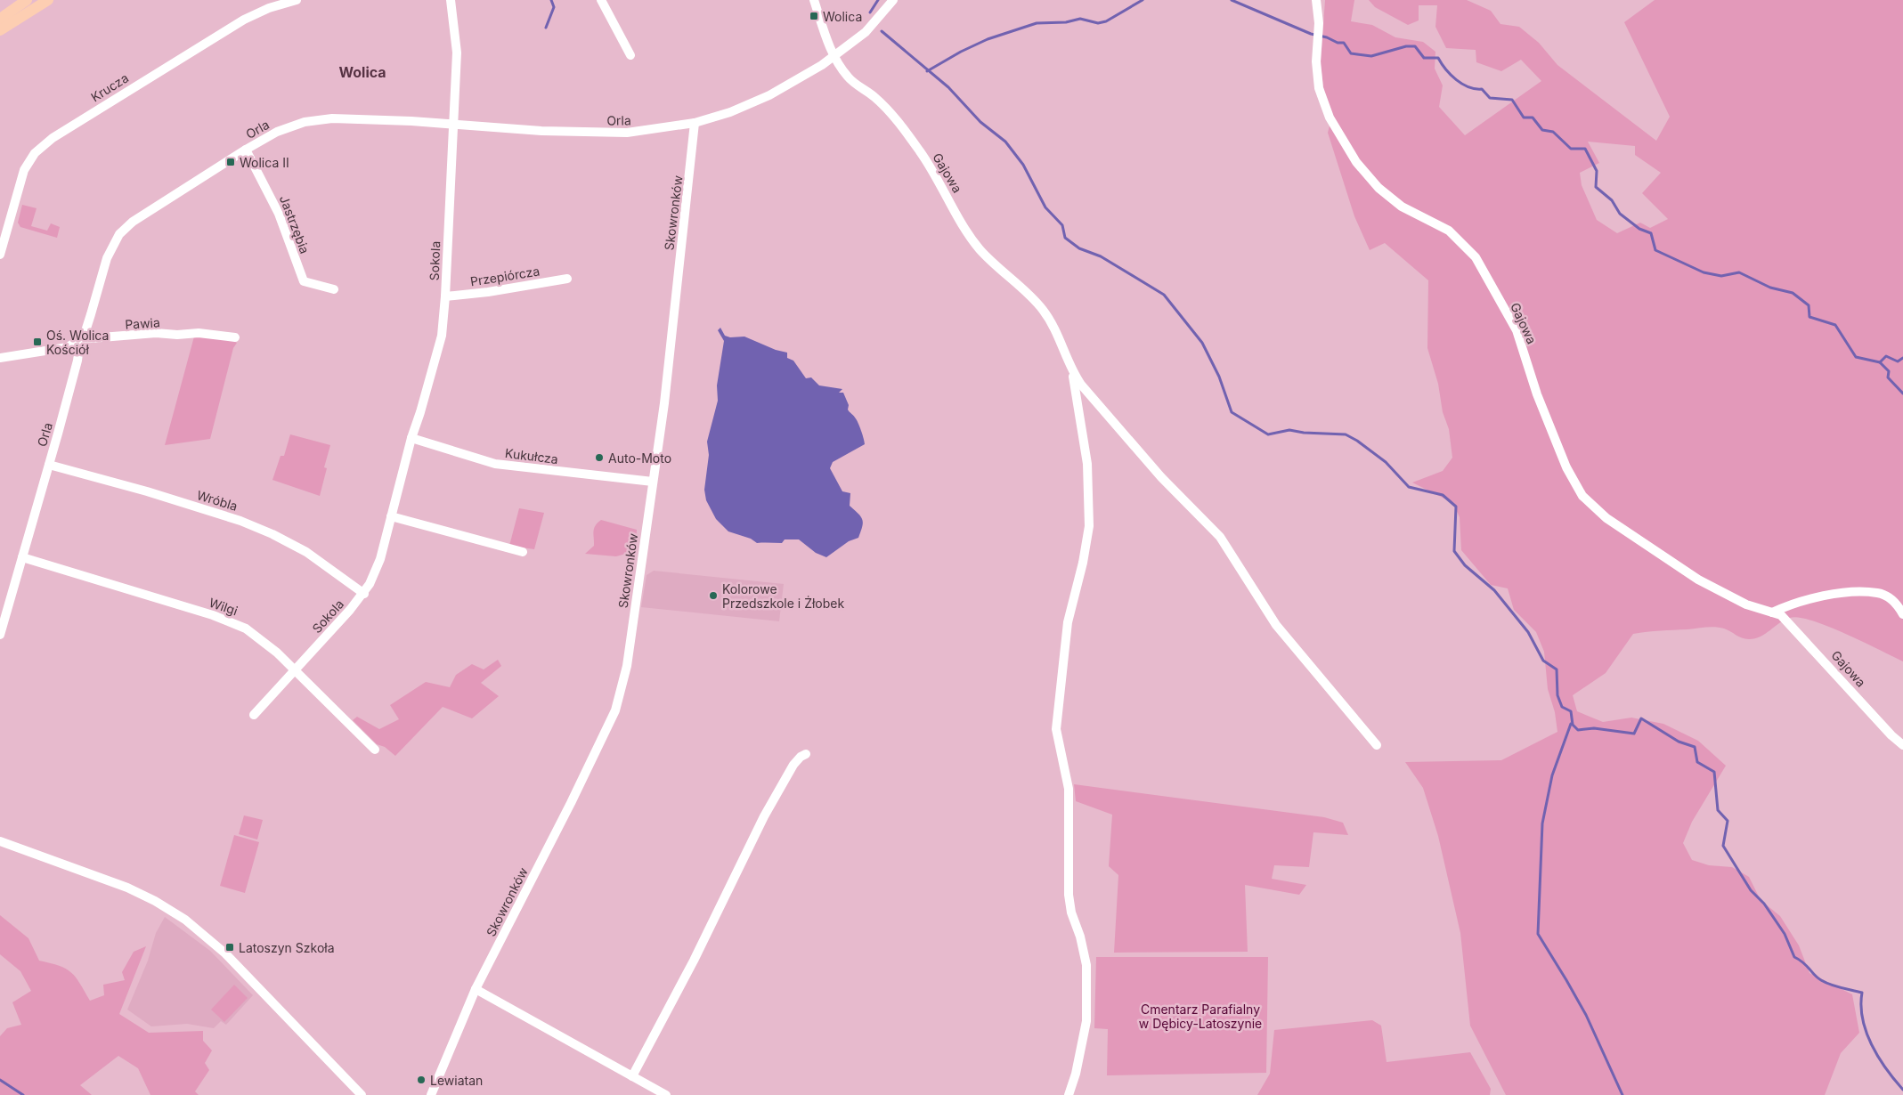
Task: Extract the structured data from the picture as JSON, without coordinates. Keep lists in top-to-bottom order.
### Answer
{
  "streets": {
    "street": [
      "Krucza",
      "Orla",
      "Gajowa",
      "Skowronków",
      "Jastrzębia",
      "Sokola",
      "Przepiórcza",
      "Pawia",
      "Kukułcza",
      "Wróbla",
      "Wilgi"
    ]
  },
  "crossings": [
    ["Orla", "Gajowa"],
    ["Orla", "Skowronków"],
    ["Orla", "Jastrzębia"],
    ["Orla", "Sokola"],
    ["Orla", "Pawia"],
    ["Orla", "Wróbla"],
    ["Orla", "Wilgi"],
    ["Skowronków", "Kukułcza"],
    ["Sokola", "Przepiórcza"],
    ["Sokola", "Kukułcza"],
    ["Sokola", "Wróbla"],
    ["Sokola", "Wilgi"]
  ],
  "districts": ["Wolica"],
  "parks": ["Cmentarz Parafialny w Dębicy-Latoszynie"],
  "places": {
    "transit": [
      "Wolica",
      "Wolica II",
      "Oś. Wolica Kościół",
      "Latoszyn Szkoła"
    ],
    "other": ["Auto-Moto", "Kolorowe Przedszkole i Żłobek", "Lewiatan"]
  }
}
